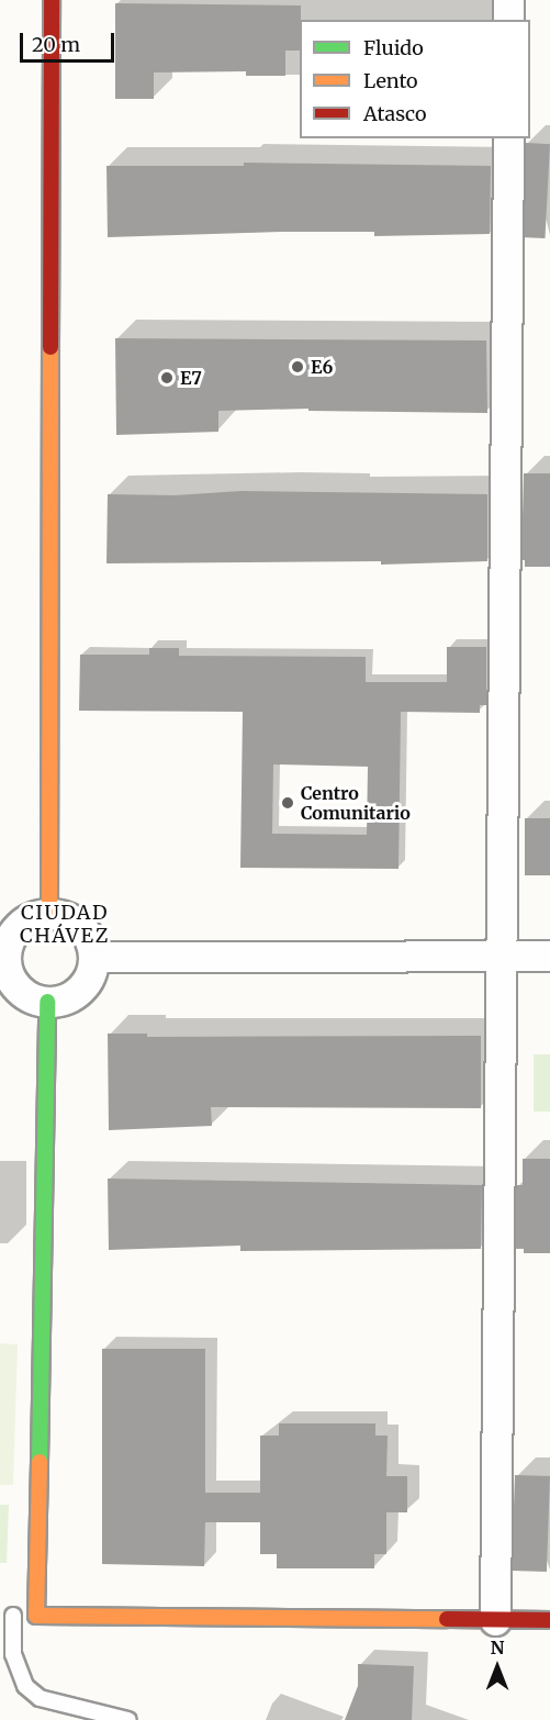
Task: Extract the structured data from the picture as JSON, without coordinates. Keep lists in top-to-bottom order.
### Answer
{
  "districts": ["CIUDAD CHÁVEZ"],
  "places": ["E6", "E7", "Centro Comunitario"],
  "legend": ["Fluido", "Lento", "Atasco"],
  "scale_bar": "20 m",
  "north": "top"
}
